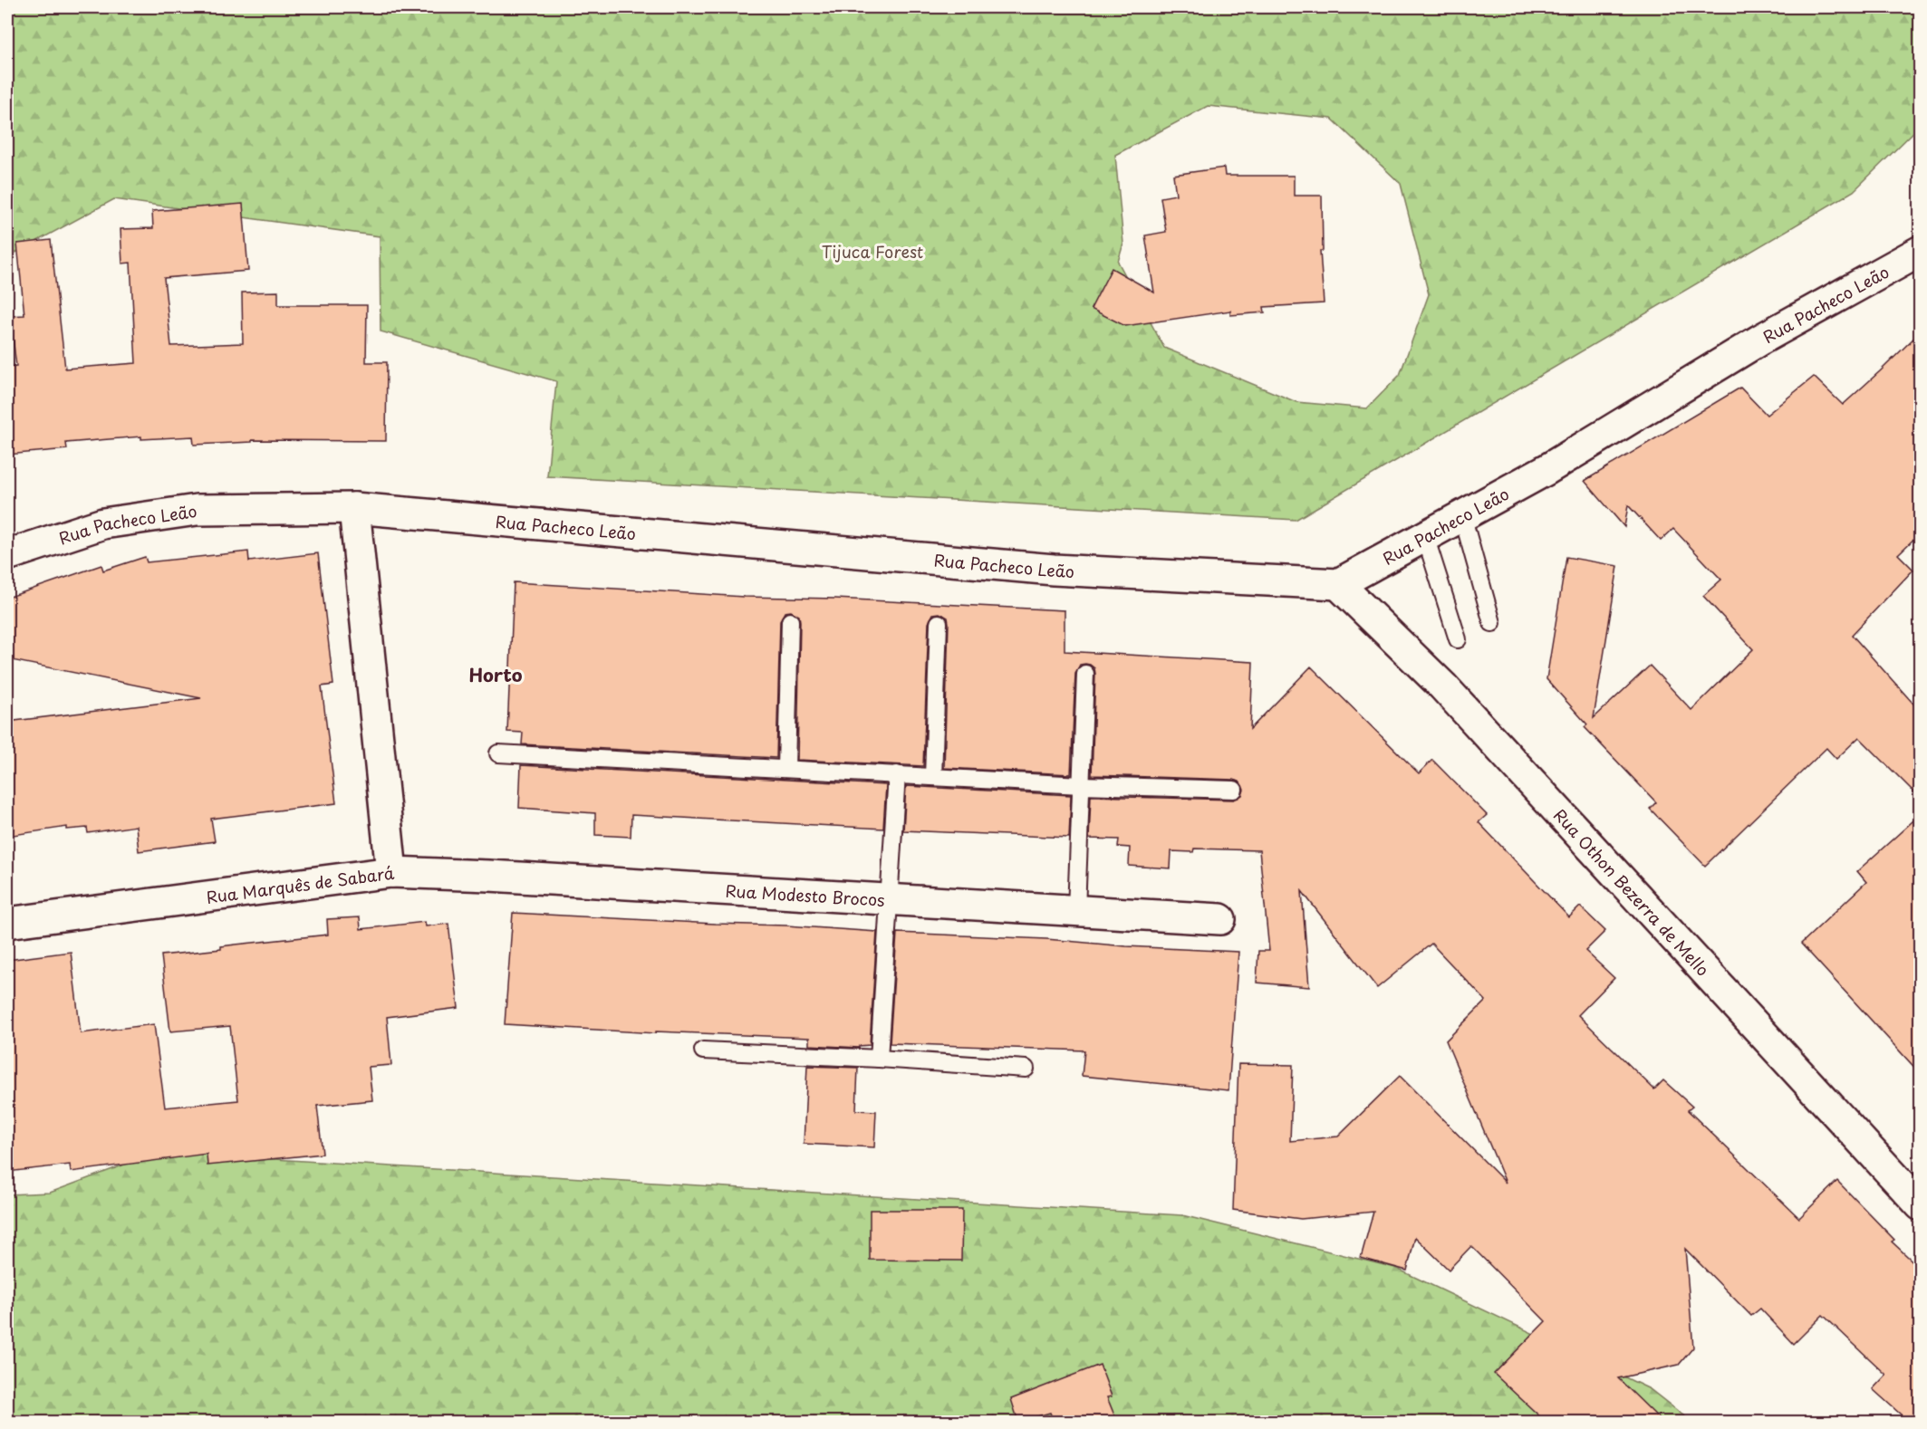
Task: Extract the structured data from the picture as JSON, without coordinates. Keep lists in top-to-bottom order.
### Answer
{
  "streets": {
    "street": [
      "Rua Pacheco Leão",
      "Rua Marquês de Sabará",
      "Rua Othon Bezerra de Mello",
      "Rua Modesto Brocos"
    ]
  },
  "crossings": [
    ["Rua Pacheco Leão", "Rua Marquês de Sabará"],
    ["Rua Pacheco Leão", "Rua Othon Bezerra de Mello"],
    ["Rua Marquês de Sabará", "Rua Modesto Brocos"]
  ],
  "districts": ["Horto"],
  "parks": ["Tijuca Forest"]
}
